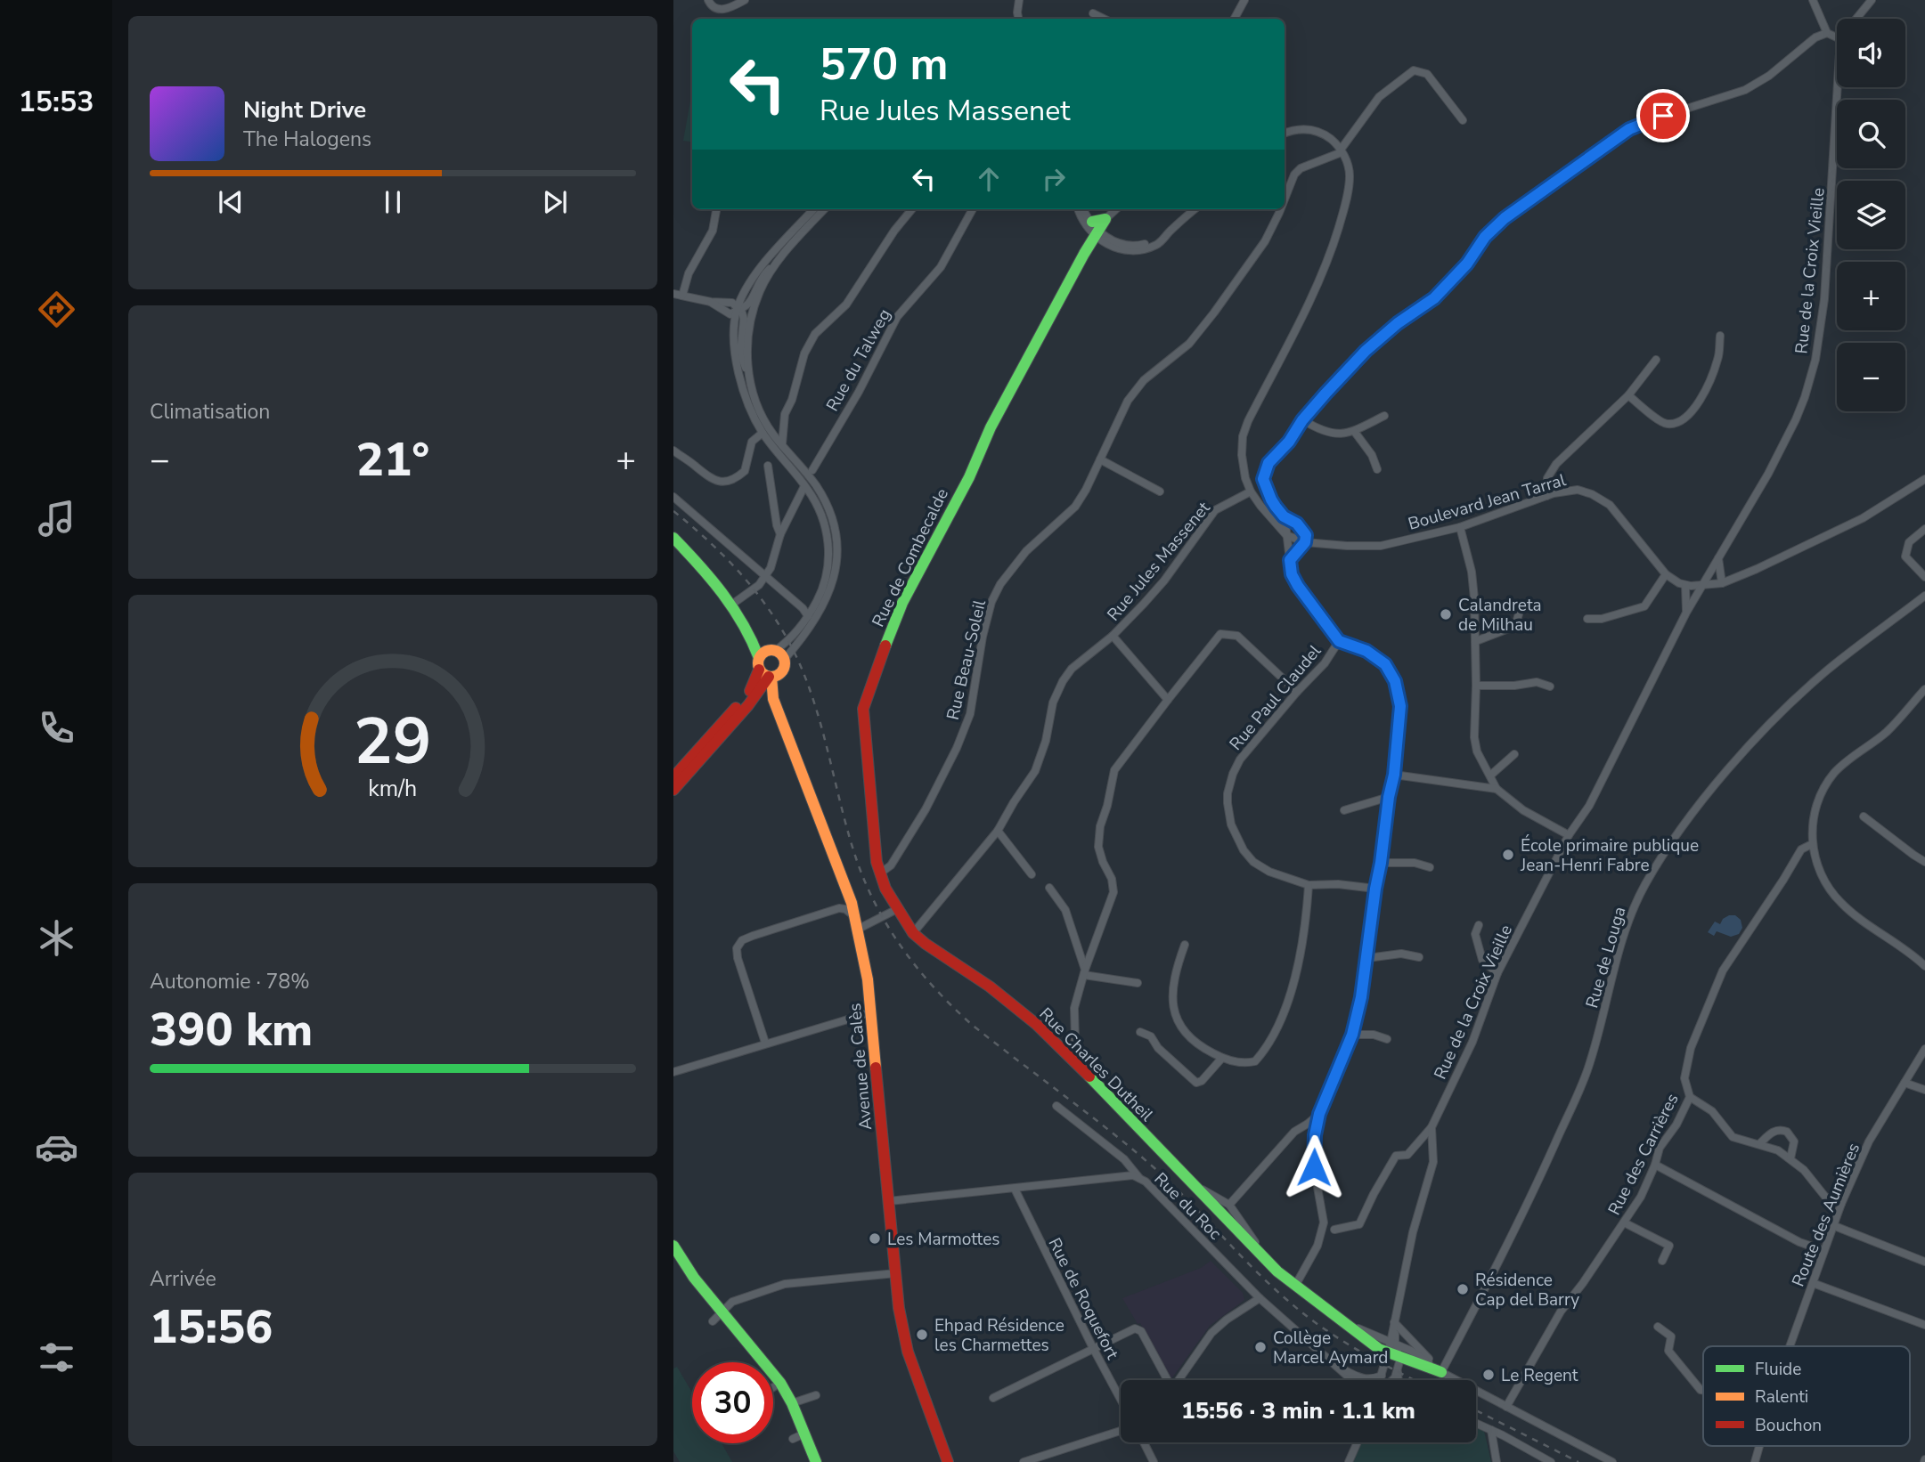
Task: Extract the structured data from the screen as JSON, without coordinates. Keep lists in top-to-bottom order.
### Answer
{
  "streets": {
    "street": [
      "Rue de la Croix Vieille",
      "Rue du Talweg",
      "Boulevard Jean Tarral",
      "Rue de Combecalde",
      "Rue Jules Massenet",
      "Rue Beau-Soleil",
      "Rue Paul Claudel",
      "Rue de Louga",
      "Rue Charles Dutheil",
      "Avenue de Calès",
      "Rue des Carrières",
      "Rue du Roc",
      "Route des Aumières",
      "Rue de Roquefort"
    ]
  },
  "crossings": [
    ["Rue de la Croix Vieille", "Boulevard Jean Tarral"],
    ["Rue de la Croix Vieille", "Rue Charles Dutheil"],
    ["Boulevard Jean Tarral", "Rue Jules Massenet"],
    ["Rue de Combecalde", "Rue Jules Massenet"],
    ["Rue de Combecalde", "Rue Beau-Soleil"],
    ["Rue de Combecalde", "Rue Charles Dutheil"],
    ["Rue Jules Massenet", "Rue Charles Dutheil"],
    ["Rue de Louga", "Rue Charles Dutheil"],
    ["Avenue de Calès", "Rue du Roc"],
    ["Rue du Roc", "Rue de Roquefort"]
  ],
  "places": [
    "Calandreta de Milhau",
    "École primaire publique Jean-Henri Fabre",
    "Les Marmottes",
    "Résidence Cap del Barry",
    "Ehpad Résidence les Charmettes",
    "Collège Marcel Aymard",
    "Le Regent"
  ],
  "legend": ["Fluide", "Ralenti", "Bouchon"],
  "page": {
    "tabs": "15:53",
    "map_buttons": ["+", "−"],
    "turn": ["570 m", "Rue Jules Massenet"],
    "song": ["Night Drive", "The Halogens"],
    "tile": [
      "Climatisation",
      ["Autonomie · 78%", "390 km"],
      ["Arrivée", "15:56"]
    ],
    "heat": ["−", "21°", "+"],
    "limit": "30",
    "trip": "15:56 · 3 min · 1.1 km",
    "gauge": ["29", "km/h"]
  }
}
